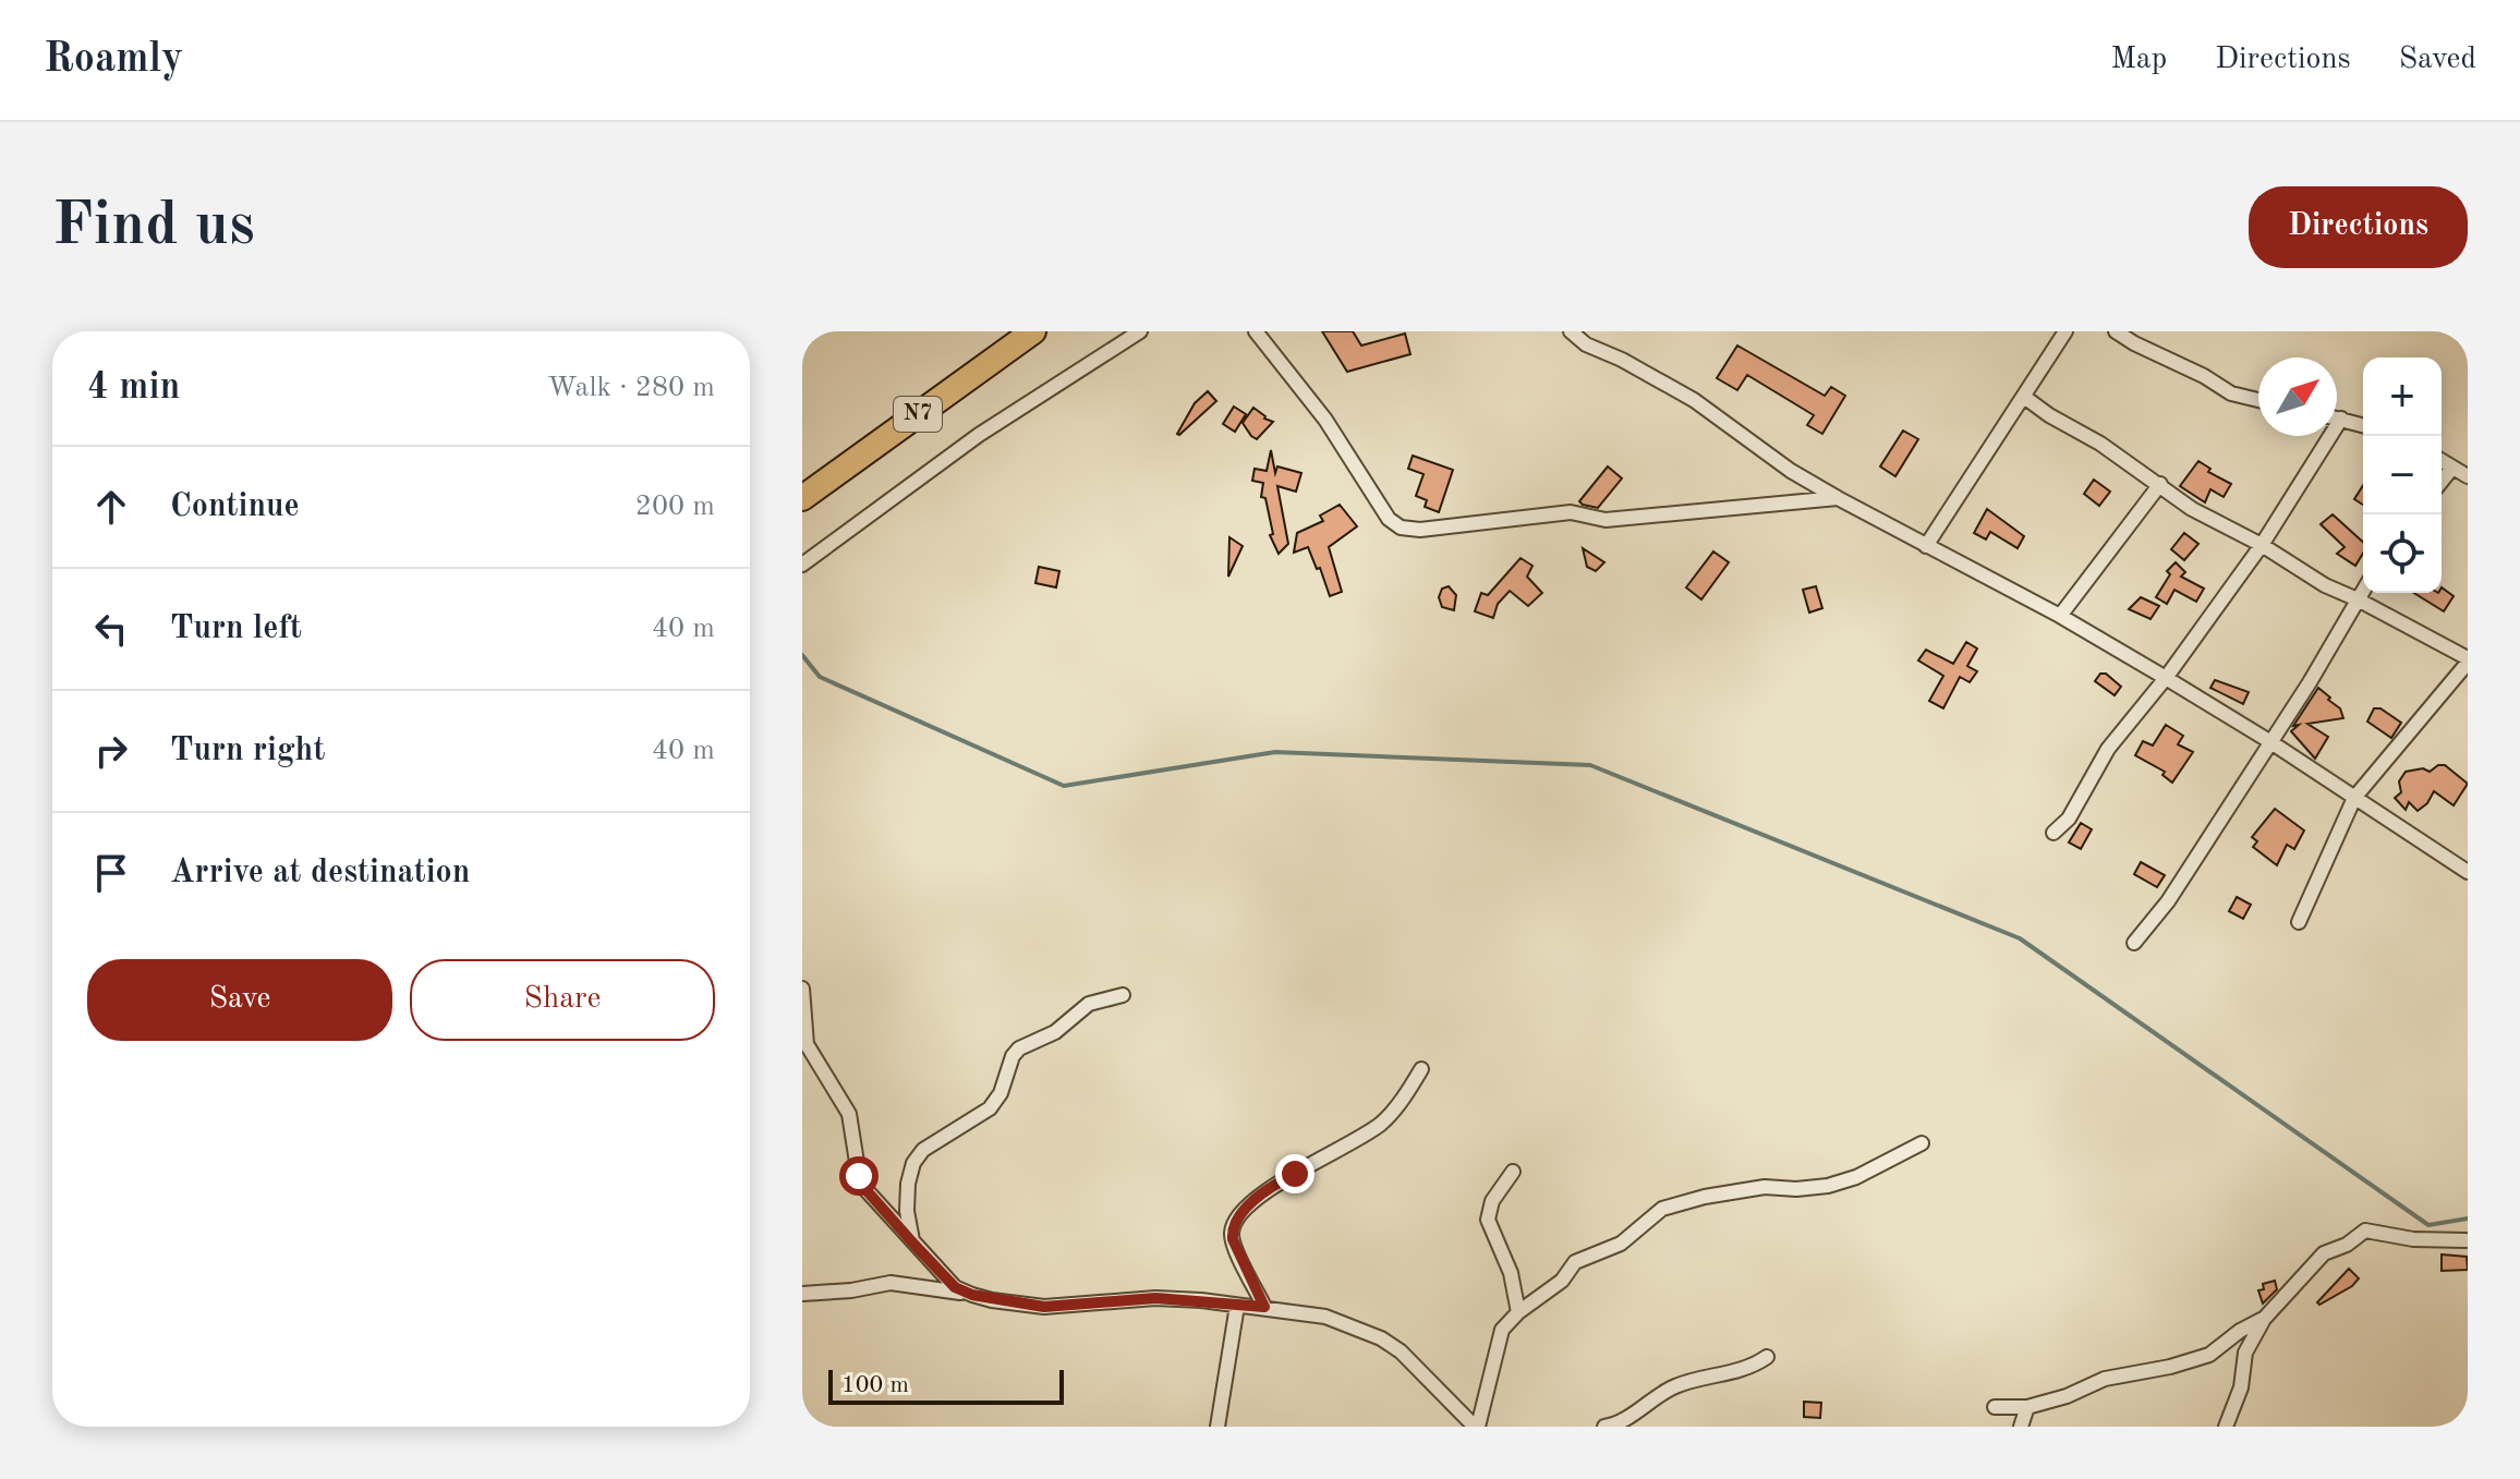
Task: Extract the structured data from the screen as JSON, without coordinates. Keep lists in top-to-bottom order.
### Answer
{
  "streets": {
    "highway": ["N7"]
  },
  "scale_bar": "100 m",
  "north": "top right",
  "page": {
    "header": "Roamly",
    "nav": ["Map", "Directions", "Saved"],
    "buttons": [
      "Directions",
      ["Save", "Share"]
    ],
    "title": "Find us",
    "heading": ["4 min", "Walk · 280 m"],
    "map_buttons": ["+", "−"],
    "list": [
      ["Continue", "200 m"],
      ["Turn left", "40 m"],
      ["Turn right", "40 m"],
      "Arrive at destination"
    ],
    "scale": "100 m"
  }
}
